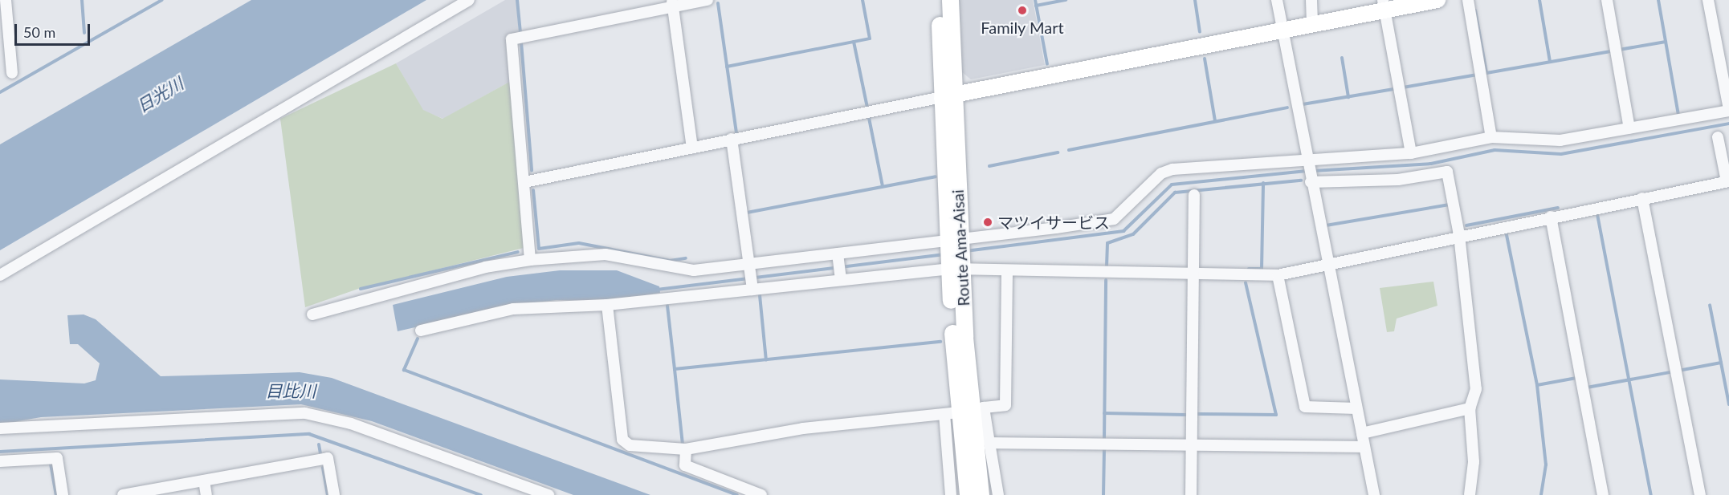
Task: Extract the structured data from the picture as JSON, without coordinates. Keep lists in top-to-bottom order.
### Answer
{
  "streets": {
    "main road": ["Route Ama-Aisai"]
  },
  "water": ["日光川", "目比川"],
  "places": ["Family Mart", "マツイサービス"],
  "scale_bar": "50 m"
}
